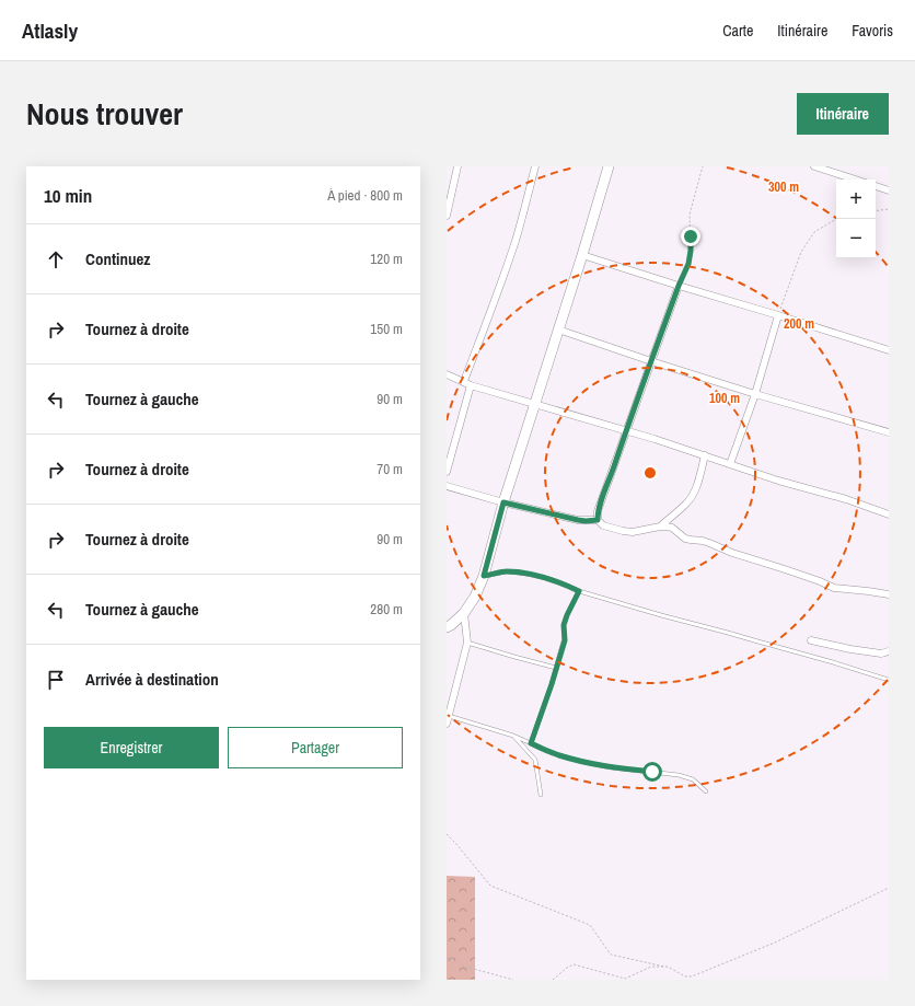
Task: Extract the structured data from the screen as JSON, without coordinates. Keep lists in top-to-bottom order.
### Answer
{
  "page": {
    "header": "Atlasly",
    "nav": ["Carte", "Itinéraire", "Favoris"],
    "title": "Nous trouver",
    "buttons": [
      "Itinéraire",
      ["Enregistrer", "Partager"]
    ],
    "heading": ["10 min", "À pied · 800 m"],
    "map_buttons": ["+", "−"],
    "list": [
      ["Continuez", "120 m"],
      ["Tournez à droite", "150 m"],
      ["Tournez à gauche", "90 m"],
      ["Tournez à droite", "70 m"],
      ["Tournez à droite", "90 m"],
      ["Tournez à gauche", "280 m"],
      "Arrivée à destination"
    ]
  },
  "rings": ["300 m", "200 m", "100 m"]
}
